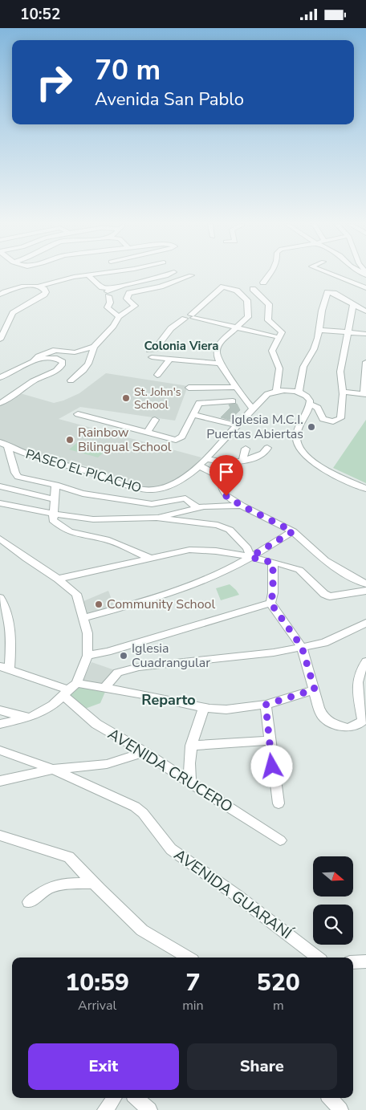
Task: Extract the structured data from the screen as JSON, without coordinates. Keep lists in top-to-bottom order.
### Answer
{
  "streets": {
    "street": ["PASEO EL PICACHO", "AVENIDA CRUCERO", "AVENIDA GUARANÍ"]
  },
  "districts": ["Colonia Viera", "Reparto"],
  "places": [
    "St. John's School",
    "Iglesia M.C.I. Puertas Abiertas",
    "Rainbow Bilingual School",
    "Community School",
    "Iglesia Cuadrangular"
  ],
  "north": "right",
  "page": {
    "status": "10:52",
    "turn": ["70 m", "Avenida San Pablo"],
    "eta": [
      "10:59",
      "Arrival",
      "7",
      "min",
      "520",
      "m"
    ],
    "buttons": ["Exit", "Share"]
  }
}
